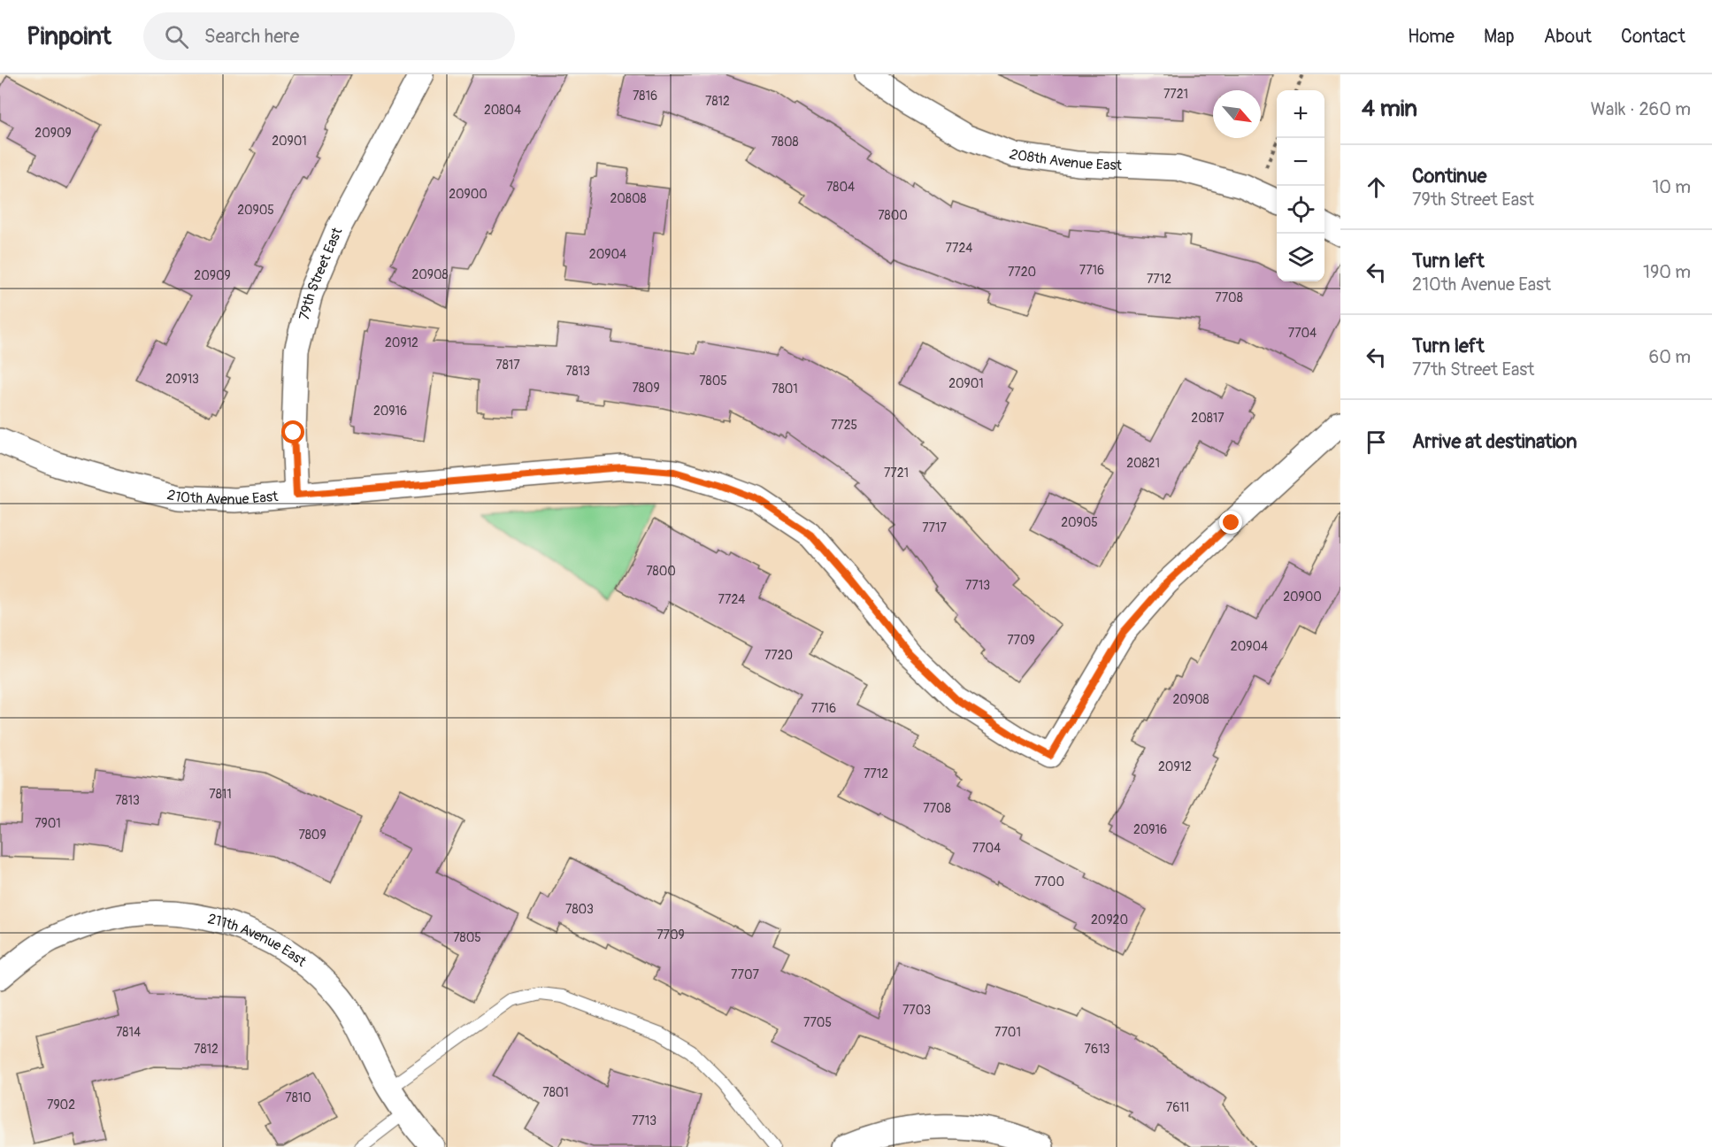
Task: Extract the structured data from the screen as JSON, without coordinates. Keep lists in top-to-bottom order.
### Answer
{
  "streets": {
    "street": [
      "208th Avenue East",
      "79th Street East",
      "210th Avenue East",
      "211th Avenue East"
    ]
  },
  "crossings": [
    ["79th Street East", "210th Avenue East"]
  ],
  "house_numbers": [
    "7721",
    "7816",
    "7812",
    "20804",
    "20909",
    "20901",
    "7808",
    "7804",
    "20900",
    "20808",
    "20905",
    "7800",
    "7724",
    "20904",
    "7716",
    "7720",
    "20908",
    "20909",
    "7712",
    "7708",
    "7704",
    "20912",
    "7817",
    "7813",
    "20913",
    "7805",
    "20901",
    "7809",
    "7801",
    "20916",
    "20817",
    "7725",
    "20821",
    "7721",
    "20905",
    "7717",
    "7800",
    "7713",
    "20900",
    "7724",
    "7709",
    "20904",
    "7720",
    "20908",
    "7716",
    "20912",
    "7712",
    "7811",
    "7813",
    "7708",
    "7901",
    "20916",
    "7809",
    "7704",
    "7700",
    "7803",
    "20920",
    "7709",
    "7805",
    "7707",
    "7703",
    "7705",
    "7814",
    "7701",
    "7812",
    "7613",
    "7801",
    "7810",
    "7902",
    "7611",
    "7713"
  ],
  "north": "bottom right",
  "page": {
    "header": "Pinpoint",
    "search": "Search here",
    "nav": [
      "Home",
      "Map",
      "About",
      "Contact"
    ],
    "heading": ["4 min", "Walk · 260 m"],
    "map_buttons": ["+", "−"],
    "list": [
      ["Continue", "79th Street East", "10 m"],
      ["Turn left", "210th Avenue East", "190 m"],
      ["Turn left", "77th Street East", "60 m"],
      "Arrive at destination"
    ]
  }
}
